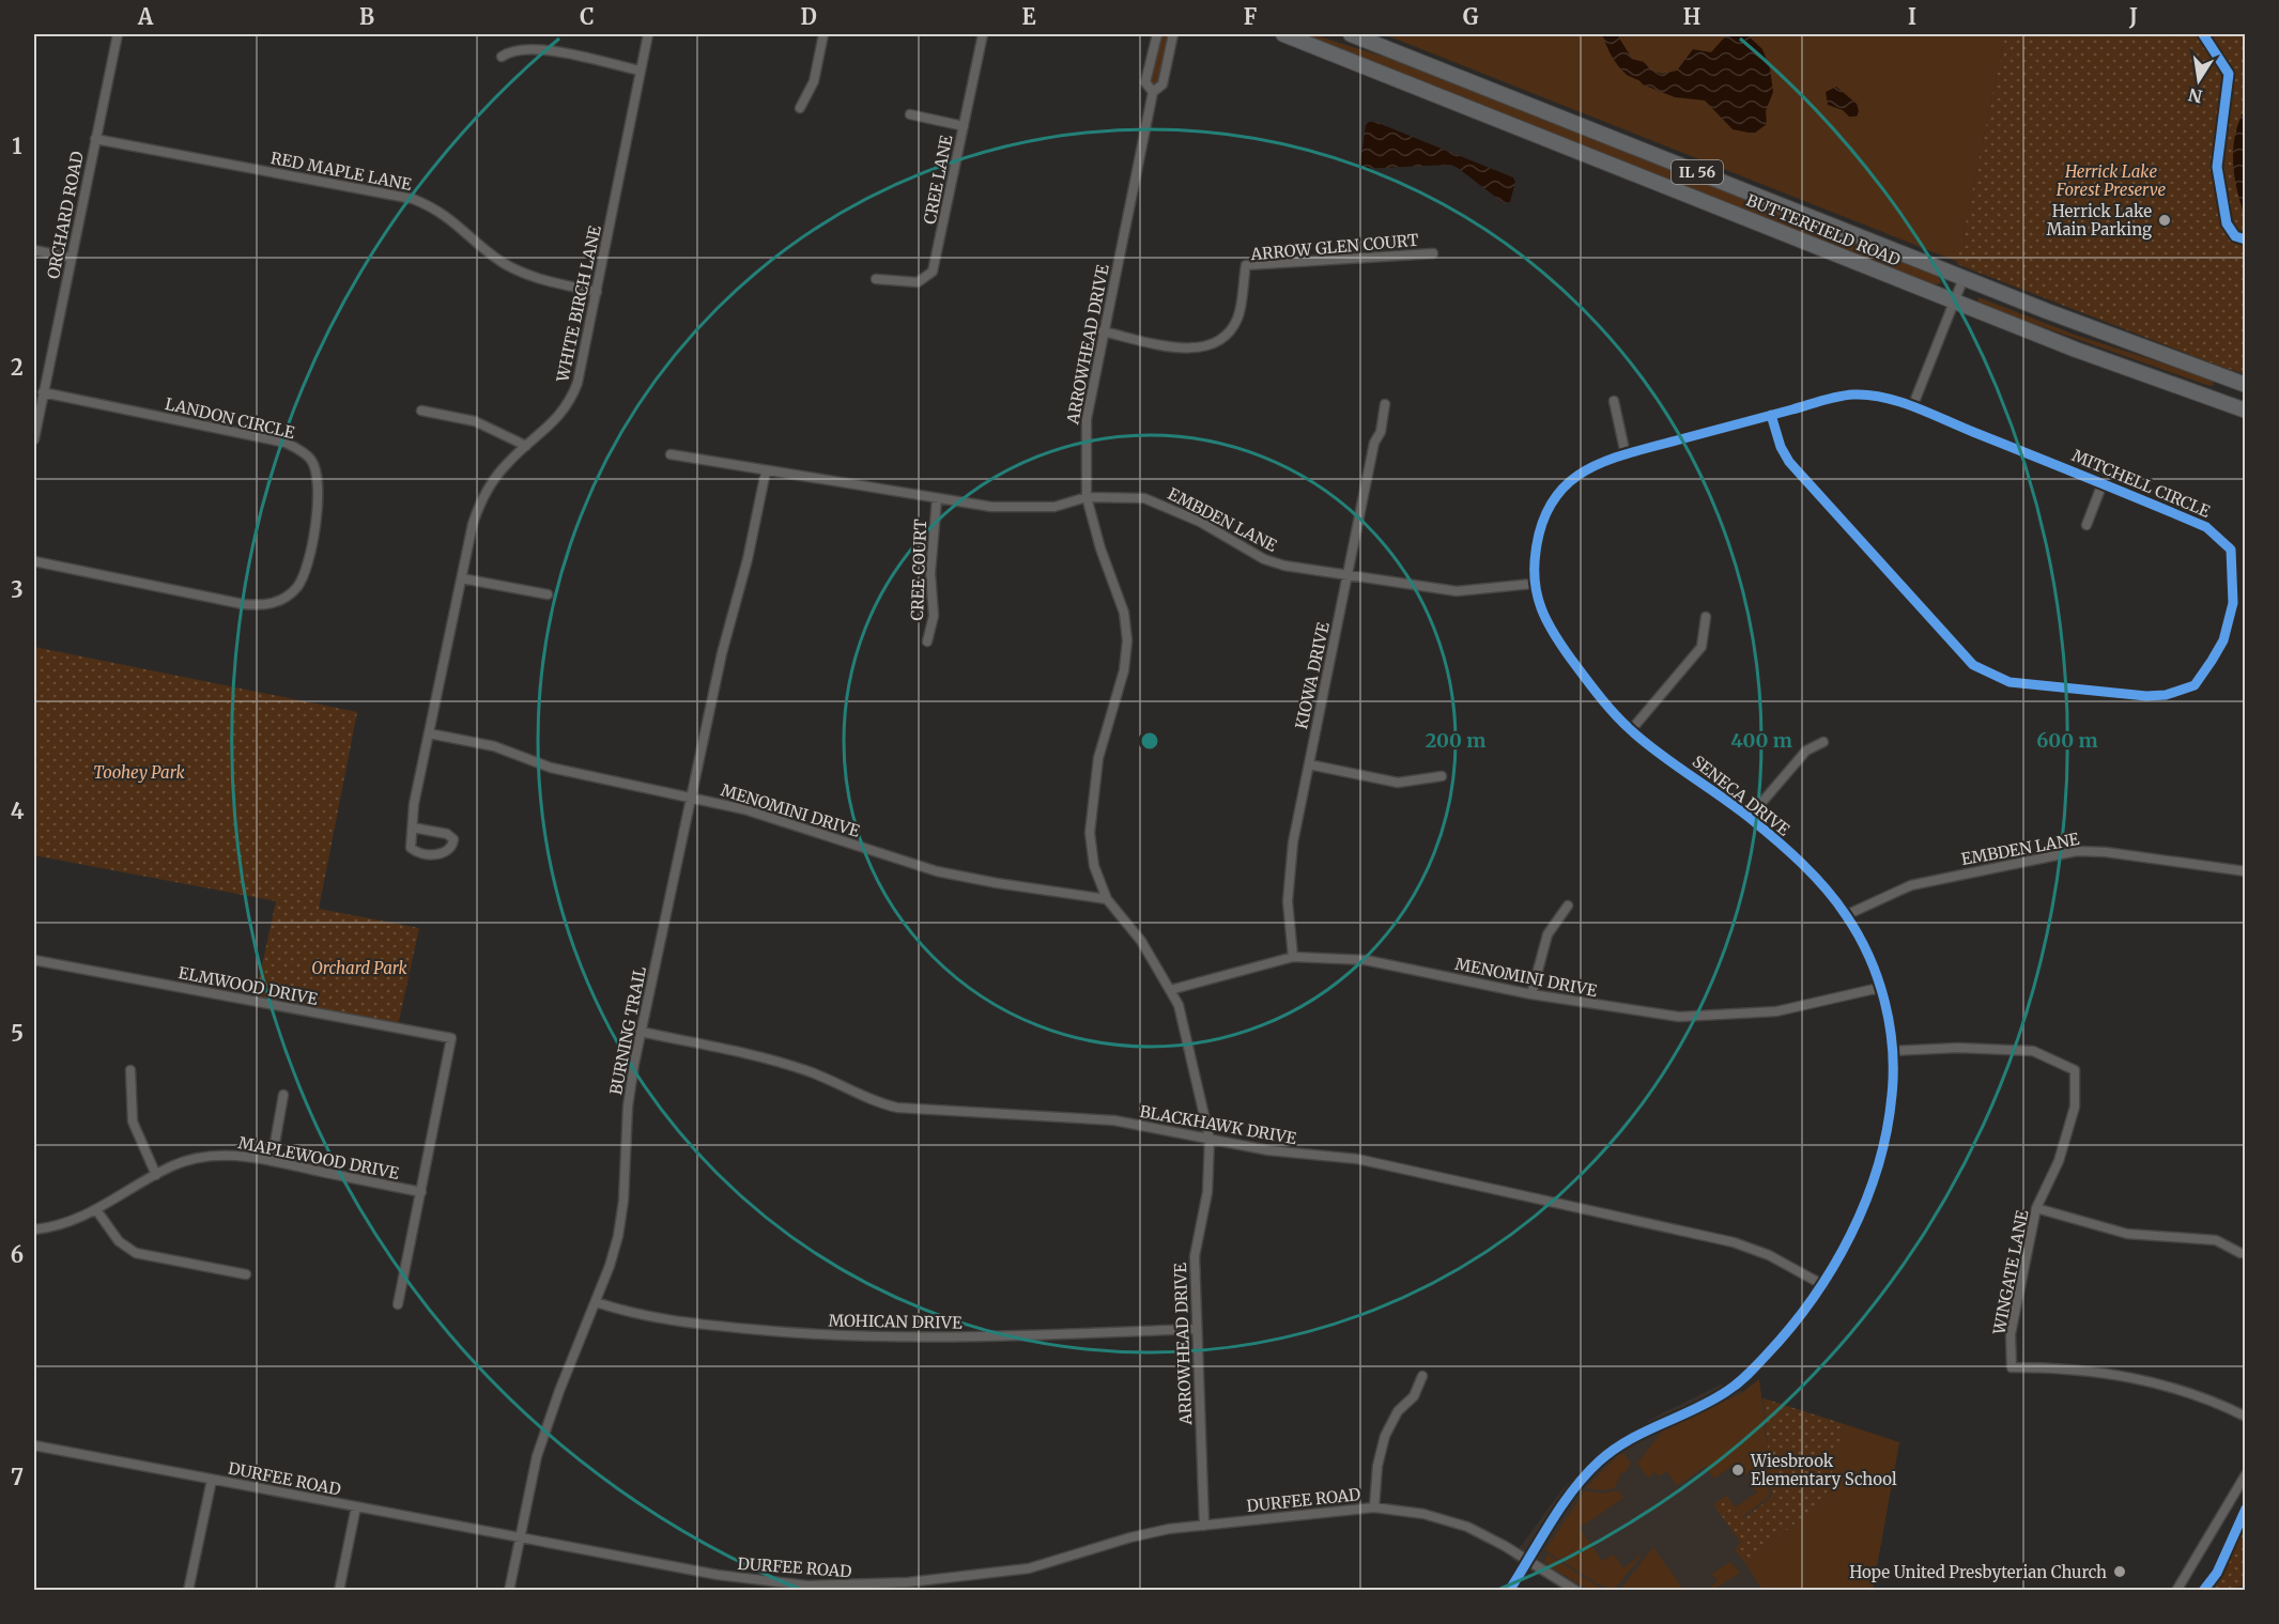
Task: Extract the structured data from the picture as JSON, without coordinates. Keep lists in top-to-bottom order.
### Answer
{
  "streets": {
    "main road": ["IL 56", "BUTTERFIELD ROAD"],
    "street": [
      "RED MAPLE LANE",
      "CREE LANE",
      "ORCHARD ROAD",
      "ARROW GLEN COURT",
      "WHITE BIRCH LANE",
      "ARROWHEAD DRIVE",
      "LANDON CIRCLE",
      "MITCHELL CIRCLE",
      "EMBDEN LANE",
      "CREE COURT",
      "KIOWA DRIVE",
      "SENECA DRIVE",
      "MENOMINI DRIVE",
      "ELMWOOD DRIVE",
      "BURNING TRAIL",
      "BLACKHAWK DRIVE",
      "MAPLEWOOD DRIVE",
      "WINGATE LANE",
      "MOHICAN DRIVE",
      "DURFEE ROAD"
    ]
  },
  "crossings": [
    ["RED MAPLE LANE", "ORCHARD ROAD"],
    ["RED MAPLE LANE", "WHITE BIRCH LANE"],
    ["ORCHARD ROAD", "LANDON CIRCLE"],
    ["ARROW GLEN COURT", "ARROWHEAD DRIVE"],
    ["WHITE BIRCH LANE", "MENOMINI DRIVE"],
    ["ARROWHEAD DRIVE", "EMBDEN LANE"],
    ["ARROWHEAD DRIVE", "MENOMINI DRIVE"],
    ["ARROWHEAD DRIVE", "BLACKHAWK DRIVE"],
    ["ARROWHEAD DRIVE", "MOHICAN DRIVE"],
    ["ARROWHEAD DRIVE", "DURFEE ROAD"],
    ["MITCHELL CIRCLE", "SENECA DRIVE"],
    ["EMBDEN LANE", "CREE COURT"],
    ["EMBDEN LANE", "KIOWA DRIVE"],
    ["EMBDEN LANE", "SENECA DRIVE"],
    ["EMBDEN LANE", "BURNING TRAIL"],
    ["KIOWA DRIVE", "MENOMINI DRIVE"],
    ["SENECA DRIVE", "MENOMINI DRIVE"],
    ["SENECA DRIVE", "BLACKHAWK DRIVE"],
    ["SENECA DRIVE", "WINGATE LANE"],
    ["SENECA DRIVE", "DURFEE ROAD"],
    ["MENOMINI DRIVE", "BURNING TRAIL"],
    ["ELMWOOD DRIVE", "MAPLEWOOD DRIVE"],
    ["BURNING TRAIL", "BLACKHAWK DRIVE"],
    ["BURNING TRAIL", "MOHICAN DRIVE"],
    ["BURNING TRAIL", "DURFEE ROAD"]
  ],
  "parks": ["Herrick Lake Forest Preserve", "Toohey Park", "Orchard Park"],
  "places": ["Herrick Lake Main Parking", "Wiesbrook Elementary School", "Hope United Presbyterian Church"],
  "north": "bottom",
  "grid": {
    "columns": [
      "A",
      "B",
      "C",
      "D",
      "E",
      "F",
      "G",
      "H",
      "I",
      "J"
    ],
    "rows": [
      "1",
      "2",
      "3",
      "4",
      "5",
      "6",
      "7"
    ]
  },
  "rings": ["200 m", "400 m", "600 m"]
}
